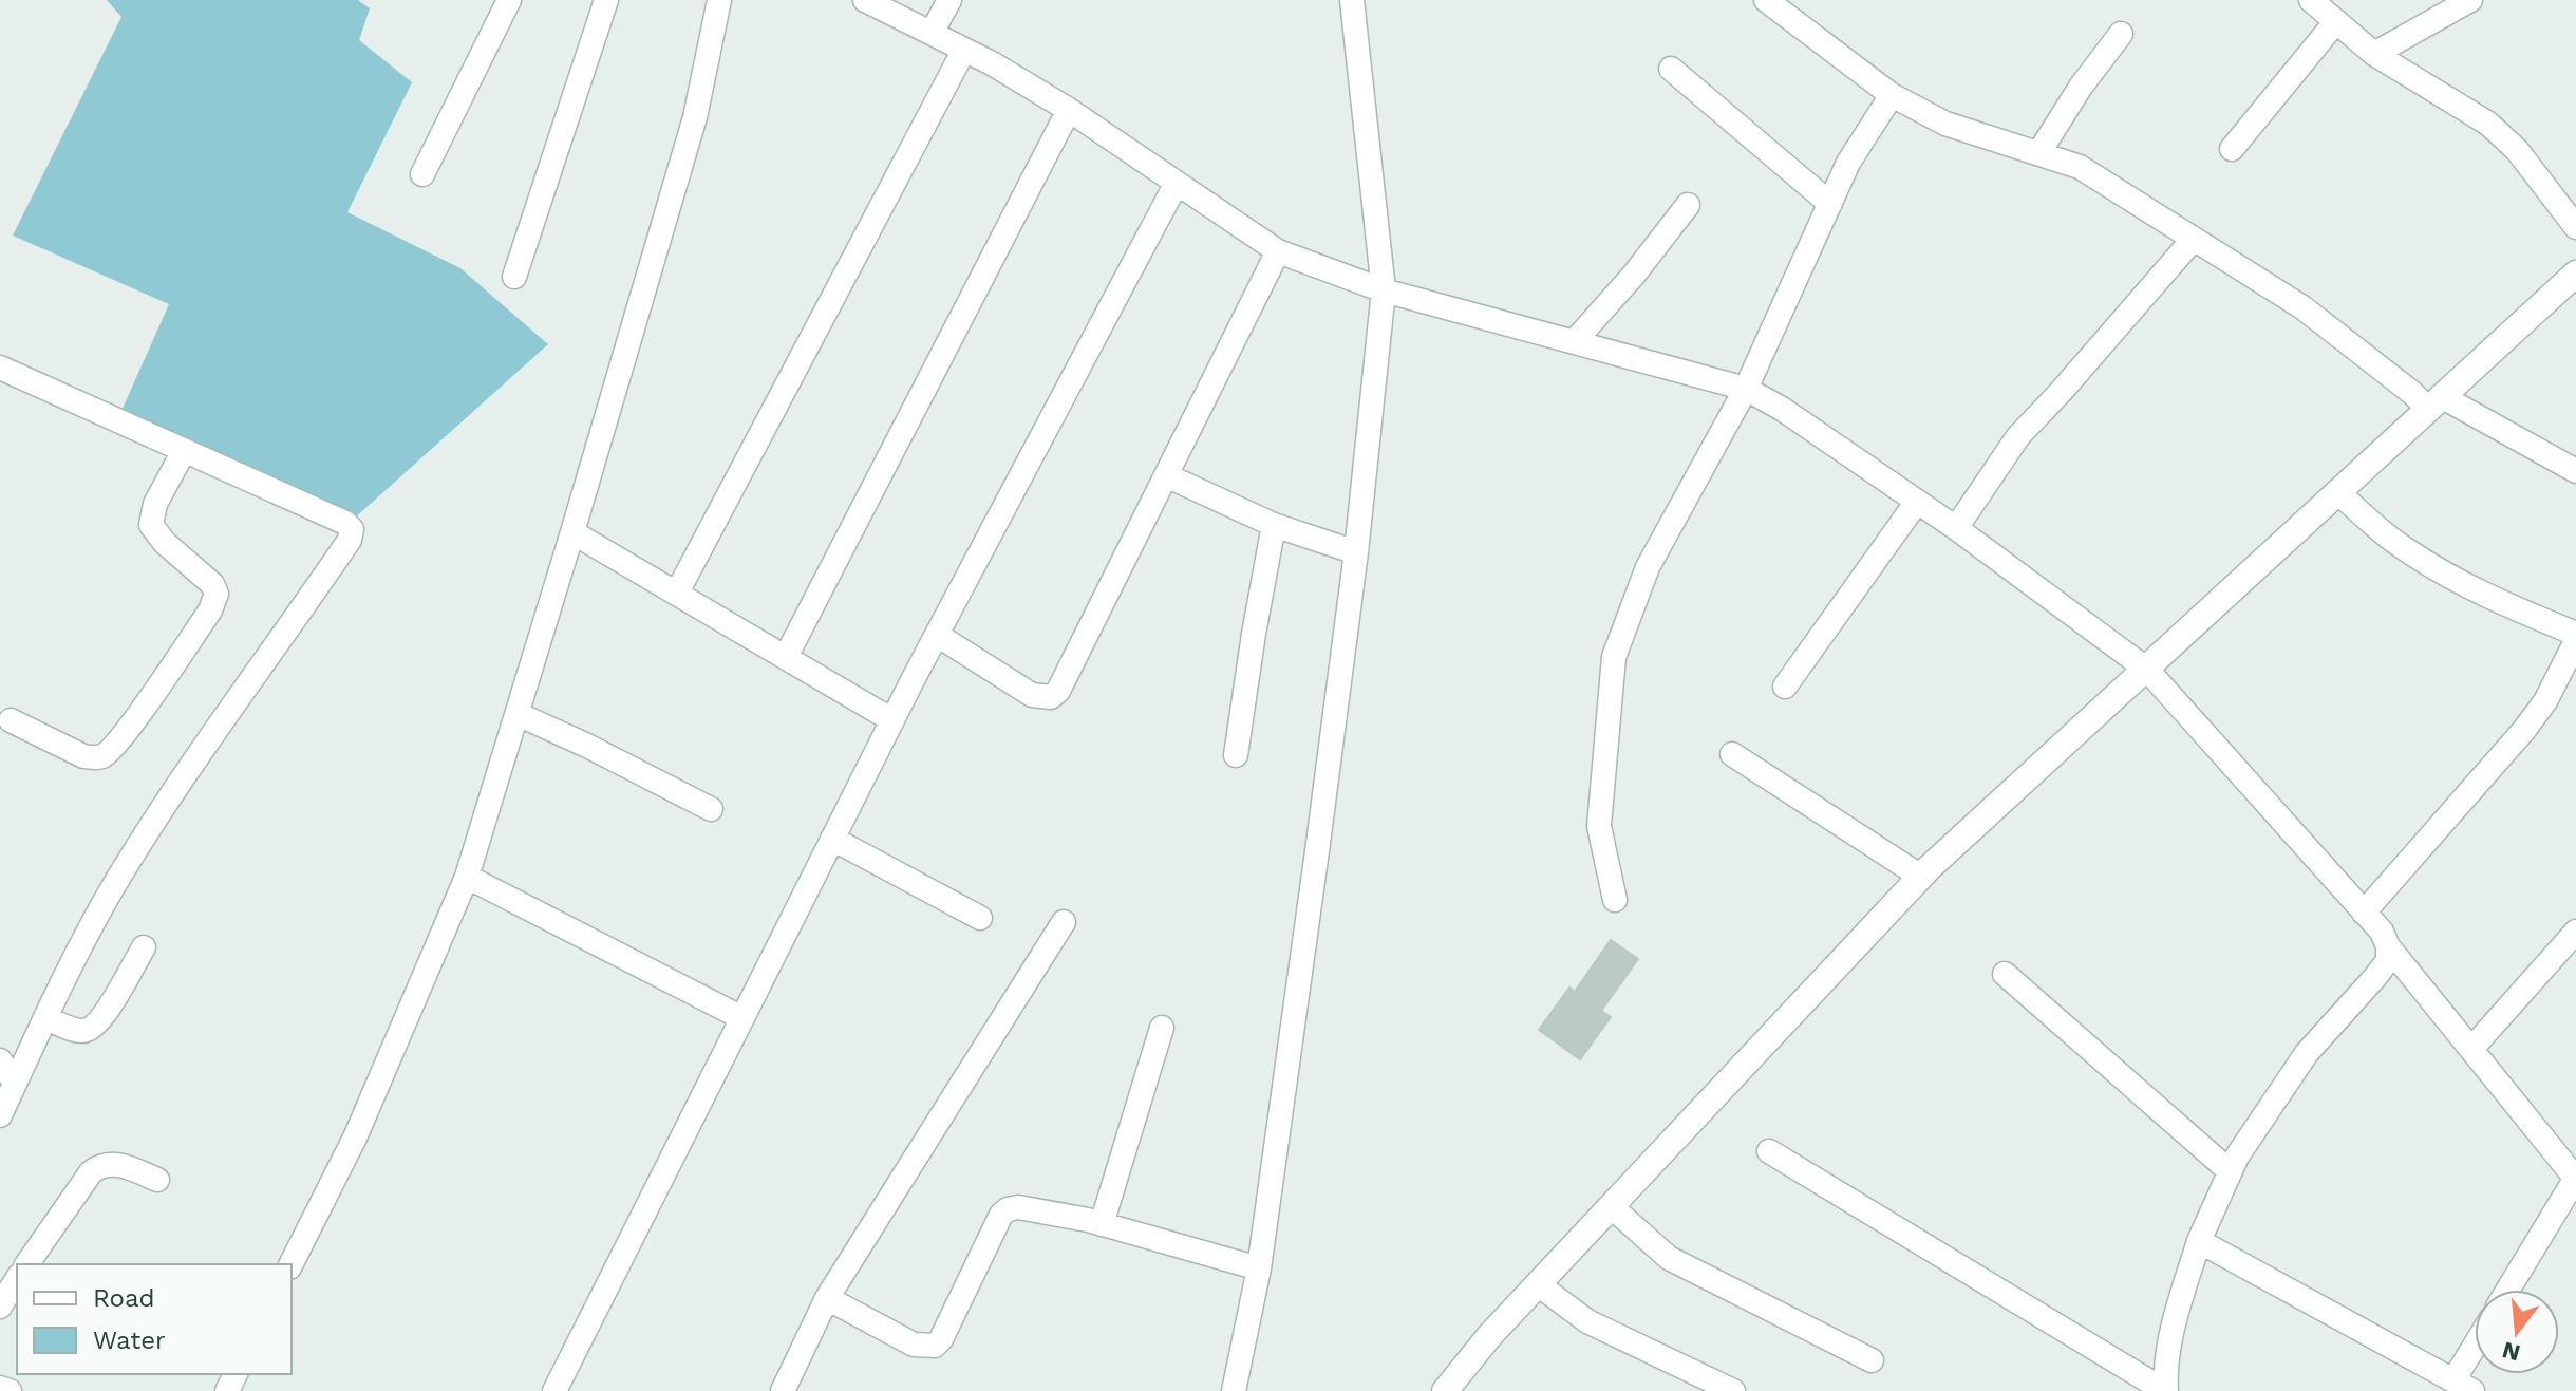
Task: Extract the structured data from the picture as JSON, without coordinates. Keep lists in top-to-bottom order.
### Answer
{
  "legend": ["Road", "Water"],
  "north": "bottom"
}
